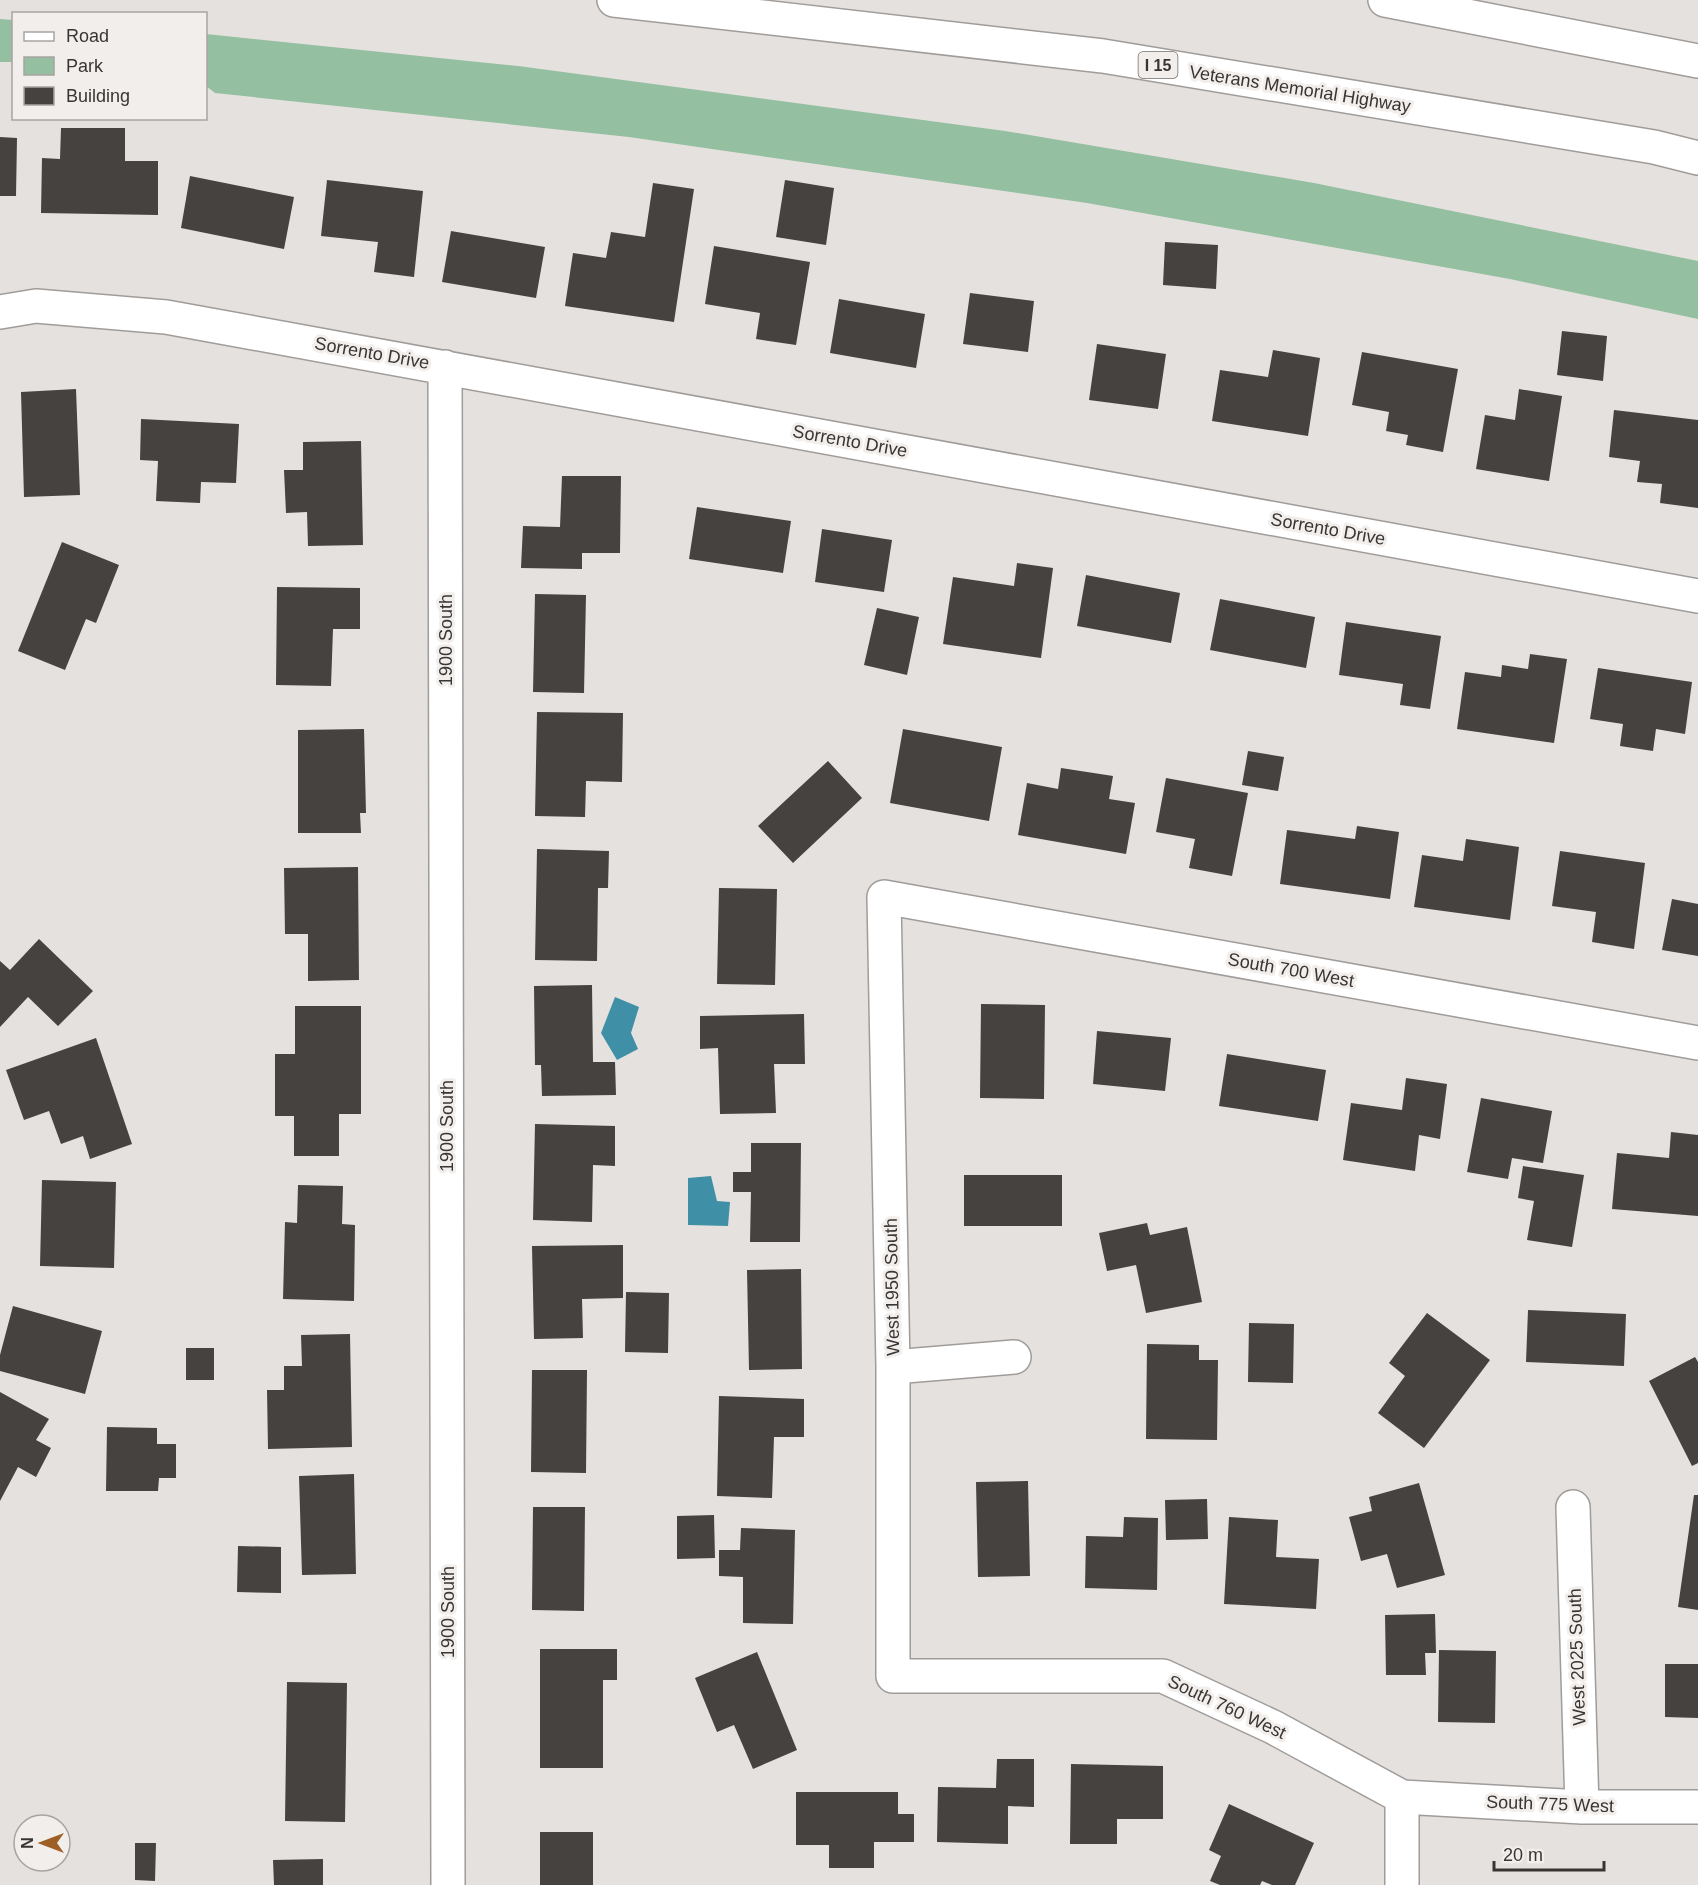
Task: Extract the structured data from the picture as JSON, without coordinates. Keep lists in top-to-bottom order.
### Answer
{
  "streets": {
    "main road": [
      "I 15",
      "Veterans Memorial Highway",
      "Sorrento Drive",
      "1900 South",
      "South 700 West",
      "West 1950 South",
      "West 2025 South",
      "South 760 West",
      "South 775 West"
    ]
  },
  "crossings": [
    ["Sorrento Drive", "1900 South"],
    ["South 700 West", "West 1950 South"],
    ["West 1950 South", "South 760 West"],
    ["West 2025 South", "South 775 West"],
    ["South 760 West", "South 775 West"]
  ],
  "legend": ["Road", "Park", "Building"],
  "scale_bar": "20 m",
  "north": "left"
}
